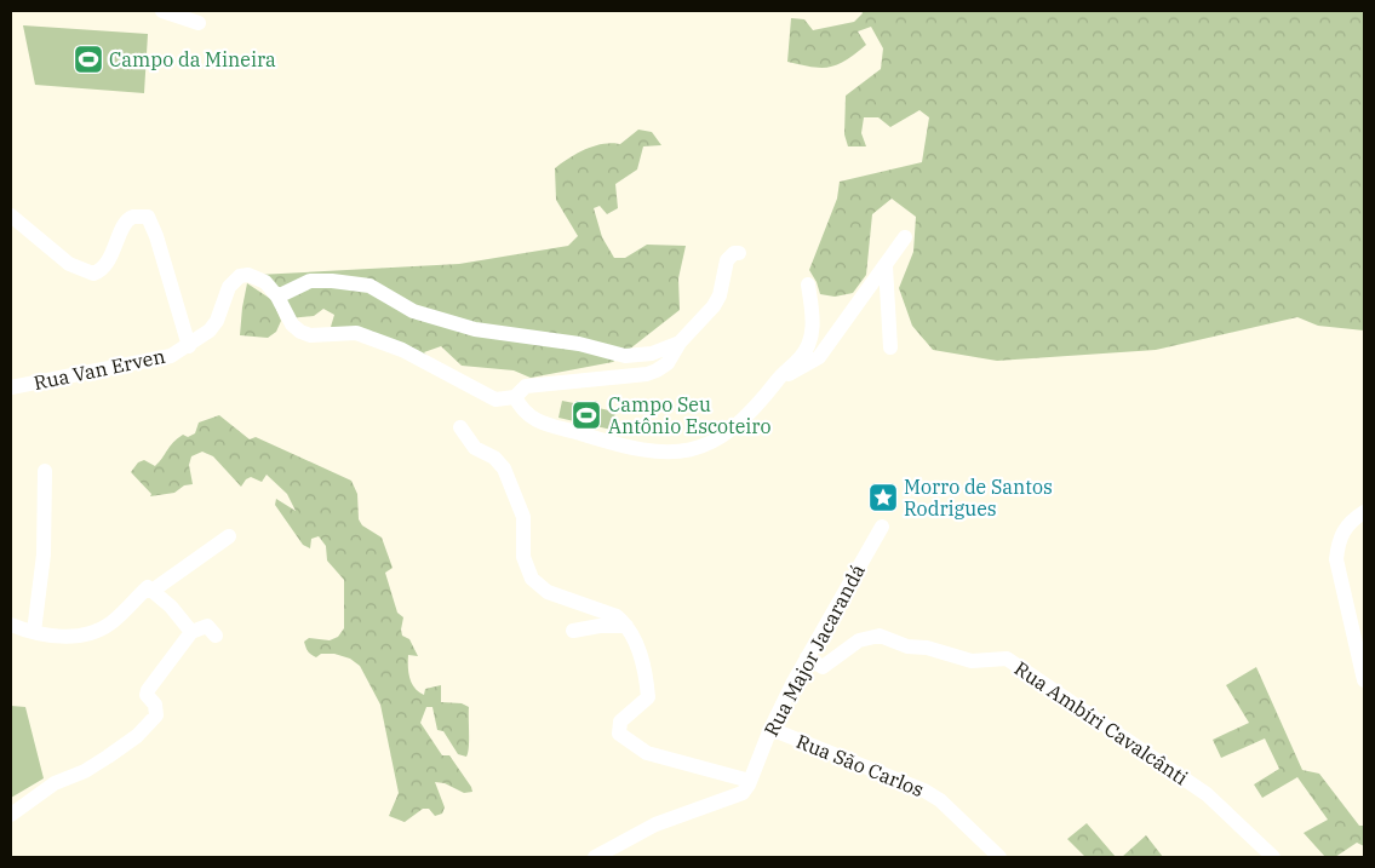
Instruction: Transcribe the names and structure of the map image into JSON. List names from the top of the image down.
{
  "streets": {
    "street": [
      "Rua Van Erven",
      "Rua Major Jacarandá",
      "Rua Ambíri Cavalcânti",
      "Rua São Carlos"
    ]
  },
  "crossings": [
    ["Rua Major Jacarandá", "Rua Ambíri Cavalcânti"],
    ["Rua Major Jacarandá", "Rua São Carlos"]
  ],
  "places": {
    "sports": ["Campo da Mineira", "Campo Seu Antônio Escoteiro"],
    "place": ["Morro de Santos Rodrigues"]
  }
}
